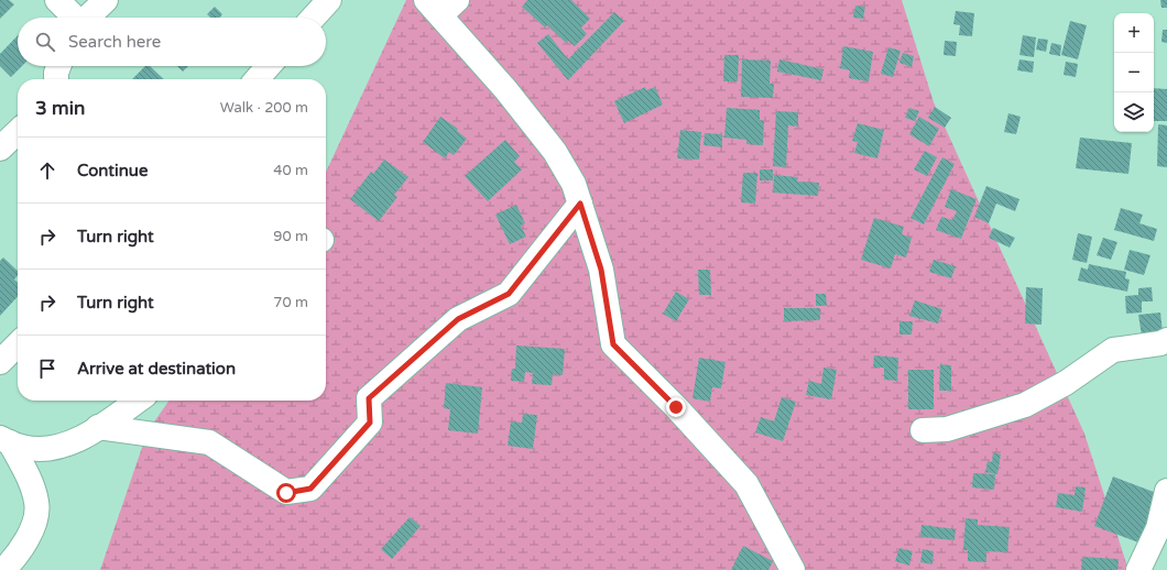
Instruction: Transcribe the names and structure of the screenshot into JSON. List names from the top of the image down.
{
  "page": {
    "map_buttons": ["+", "−"],
    "search": "Search here",
    "heading": ["3 min", "Walk · 200 m"],
    "list": [
      ["Continue", "40 m"],
      ["Turn right", "90 m"],
      ["Turn right", "70 m"],
      "Arrive at destination"
    ]
  }
}
